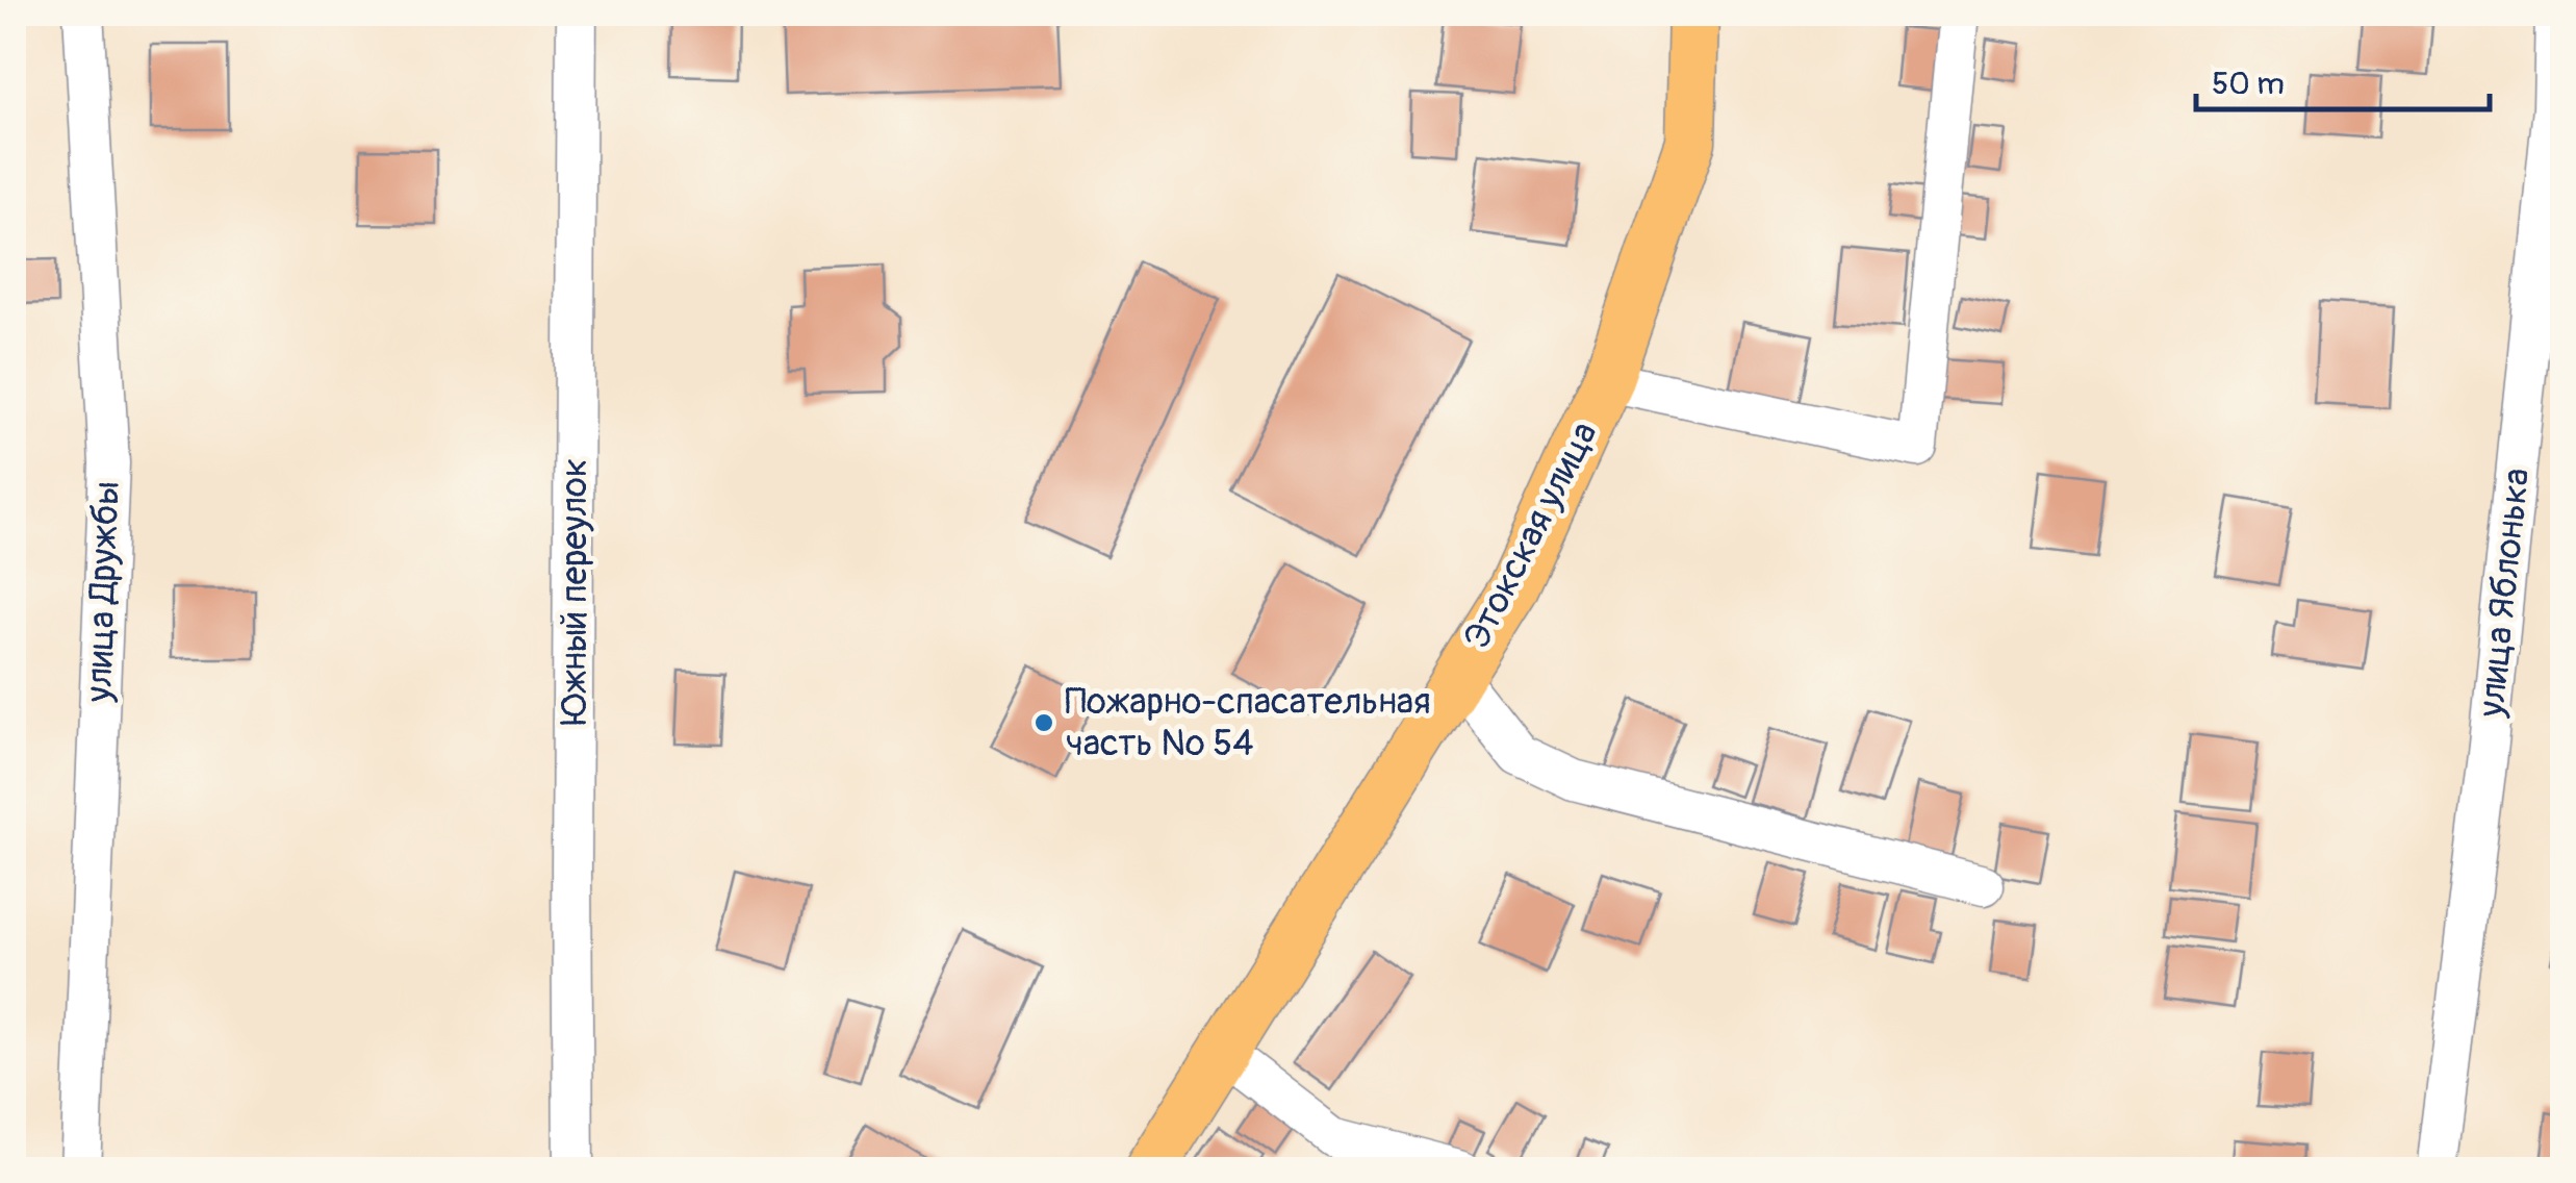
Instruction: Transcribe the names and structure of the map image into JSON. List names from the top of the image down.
{
  "streets": {
    "main road": ["Этокская улица"],
    "street": ["улица Дружбы", "Южный переулок", "улица Яблонька"]
  },
  "places": ["Пожарно-спасательная часть № 54"],
  "scale_bar": "50 m"
}
